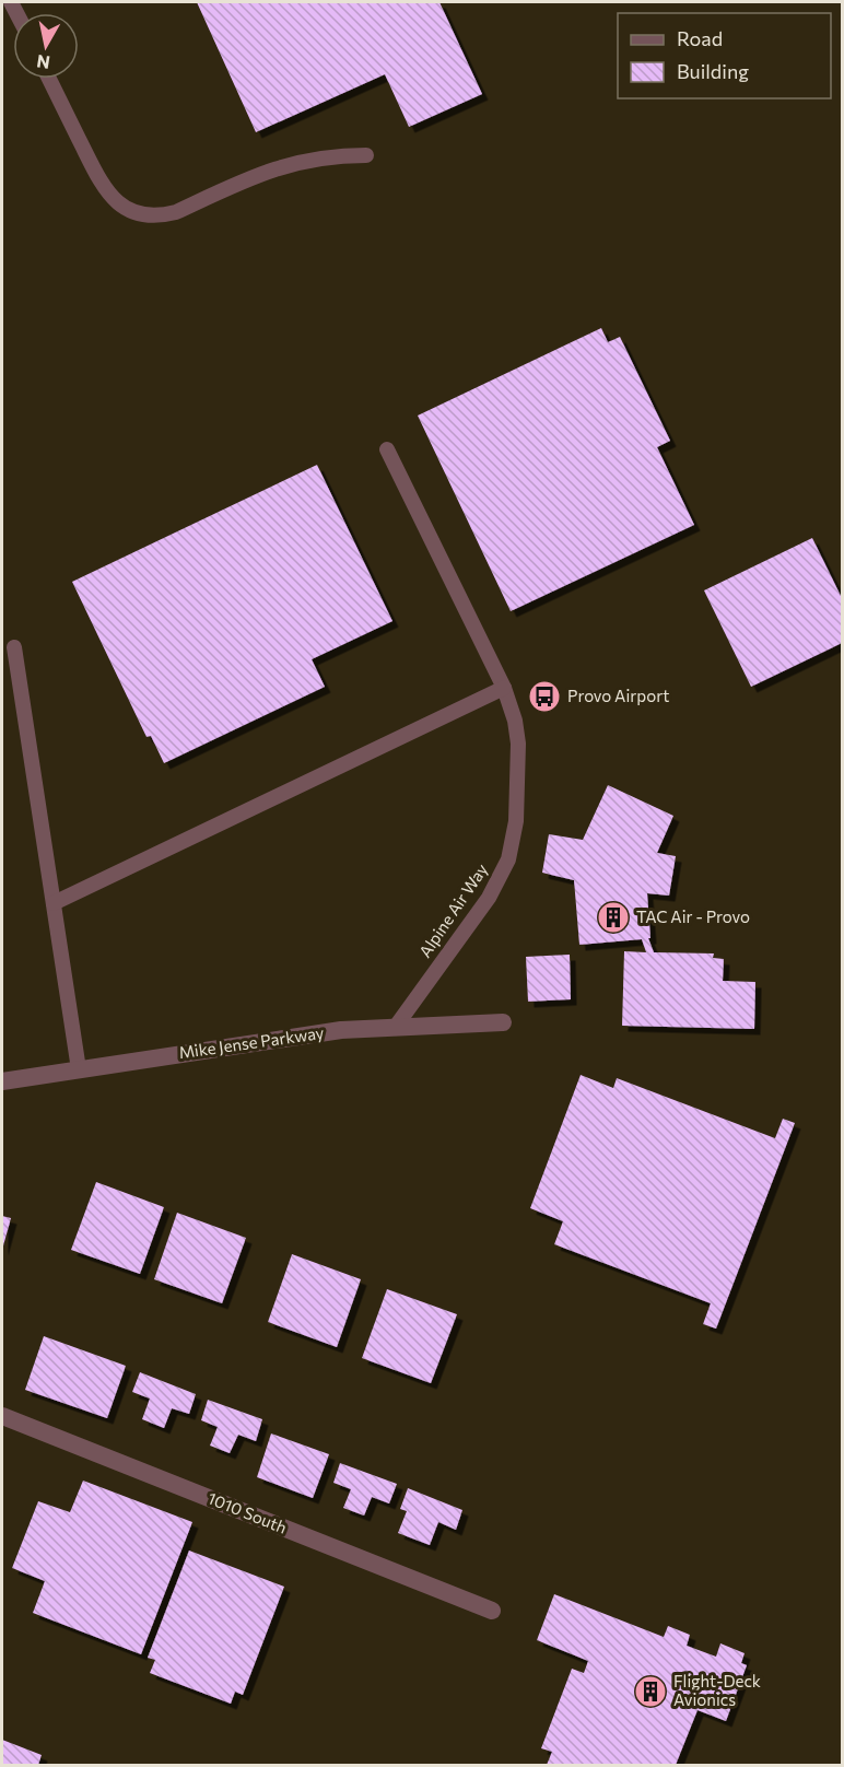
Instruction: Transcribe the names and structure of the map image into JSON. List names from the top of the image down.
{
  "streets": {
    "street": ["Mike Jense Parkway", "1010 South"],
    "lane": ["Alpine Air Way"]
  },
  "crossings": [
    ["Alpine Air Way", "Mike Jense Parkway"]
  ],
  "places": {
    "bus stop": ["Provo Airport"],
    "building": ["TAC Air - Provo", "Flight-Deck Avionics"]
  },
  "legend": ["Road", "Building"],
  "north": "bottom"
}
